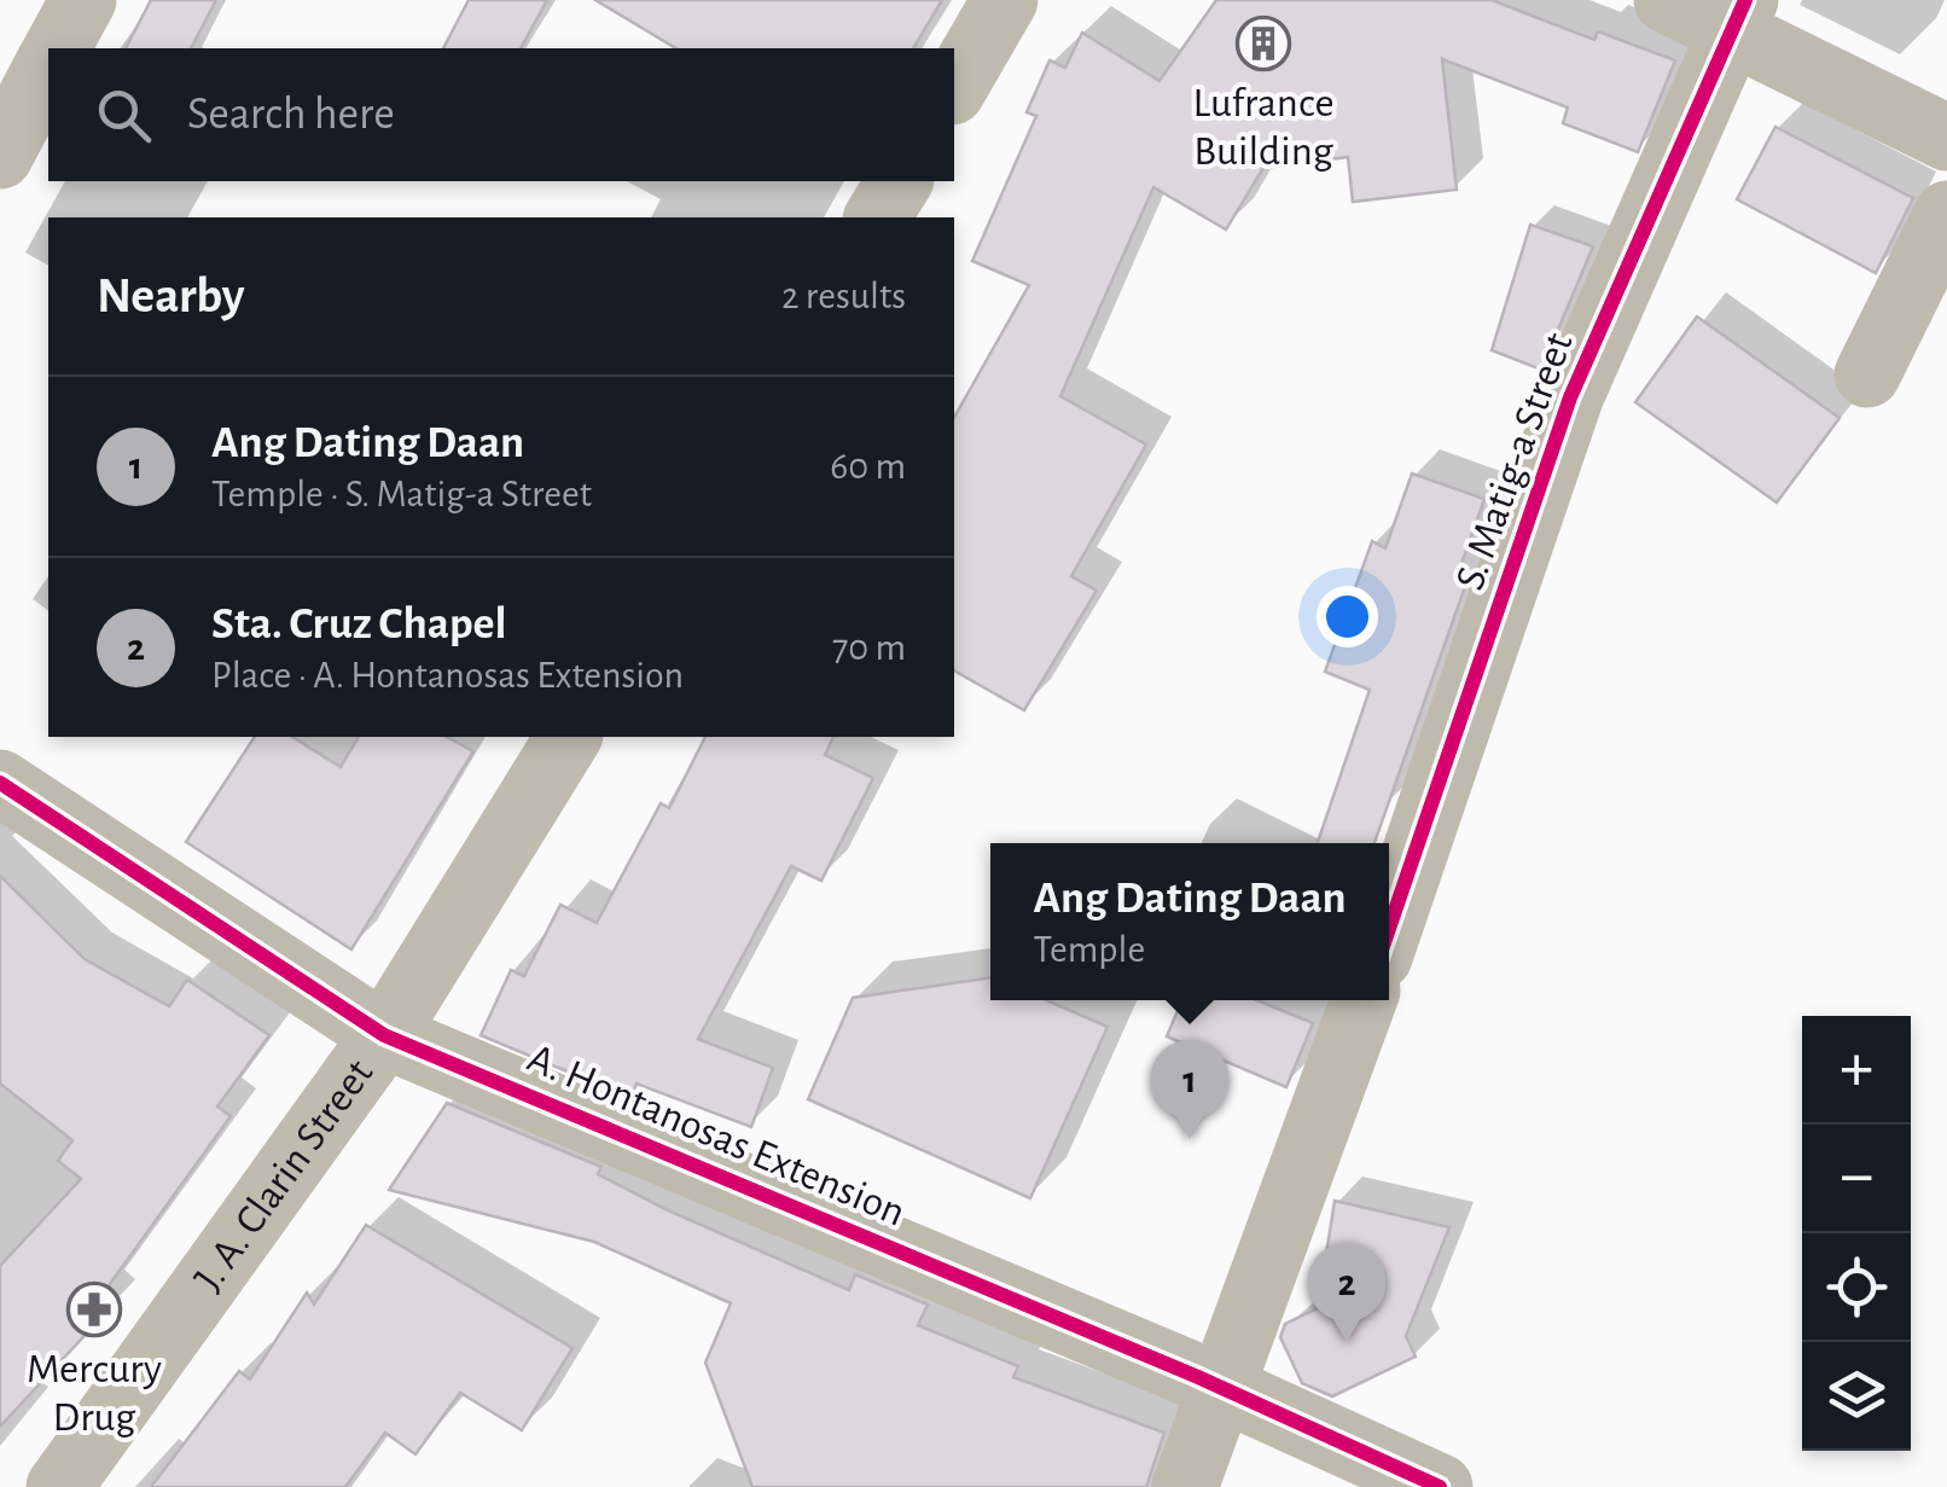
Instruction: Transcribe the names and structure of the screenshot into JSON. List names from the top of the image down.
{
  "streets": {
    "main road": ["J. A. Clarin Street"],
    "street": ["S. Matig-a Street", "A. Hontanosas Extension"]
  },
  "crossings": [
    ["A. Hontanosas Extension", "J. A. Clarin Street"]
  ],
  "places": {
    "building": ["Lufrance Building"],
    "pharmacy": ["Mercury Drug"]
  },
  "page": {
    "search": "Search here",
    "heading": ["Nearby", "2 results"],
    "list": [
      {
        "mark": "1",
        "name": "Ang Dating Daan",
        "note": "Temple · S. Matig-a Street",
        "value": "60 m"
      },
      {
        "mark": "2",
        "name": "Sta. Cruz Chapel",
        "note": "Place · A. Hontanosas Extension",
        "value": "70 m"
      }
    ],
    "popup": ["Ang Dating Daan", "Temple"],
    "map_buttons": ["+", "−"],
    "pins": ["1", "2"]
  }
}
